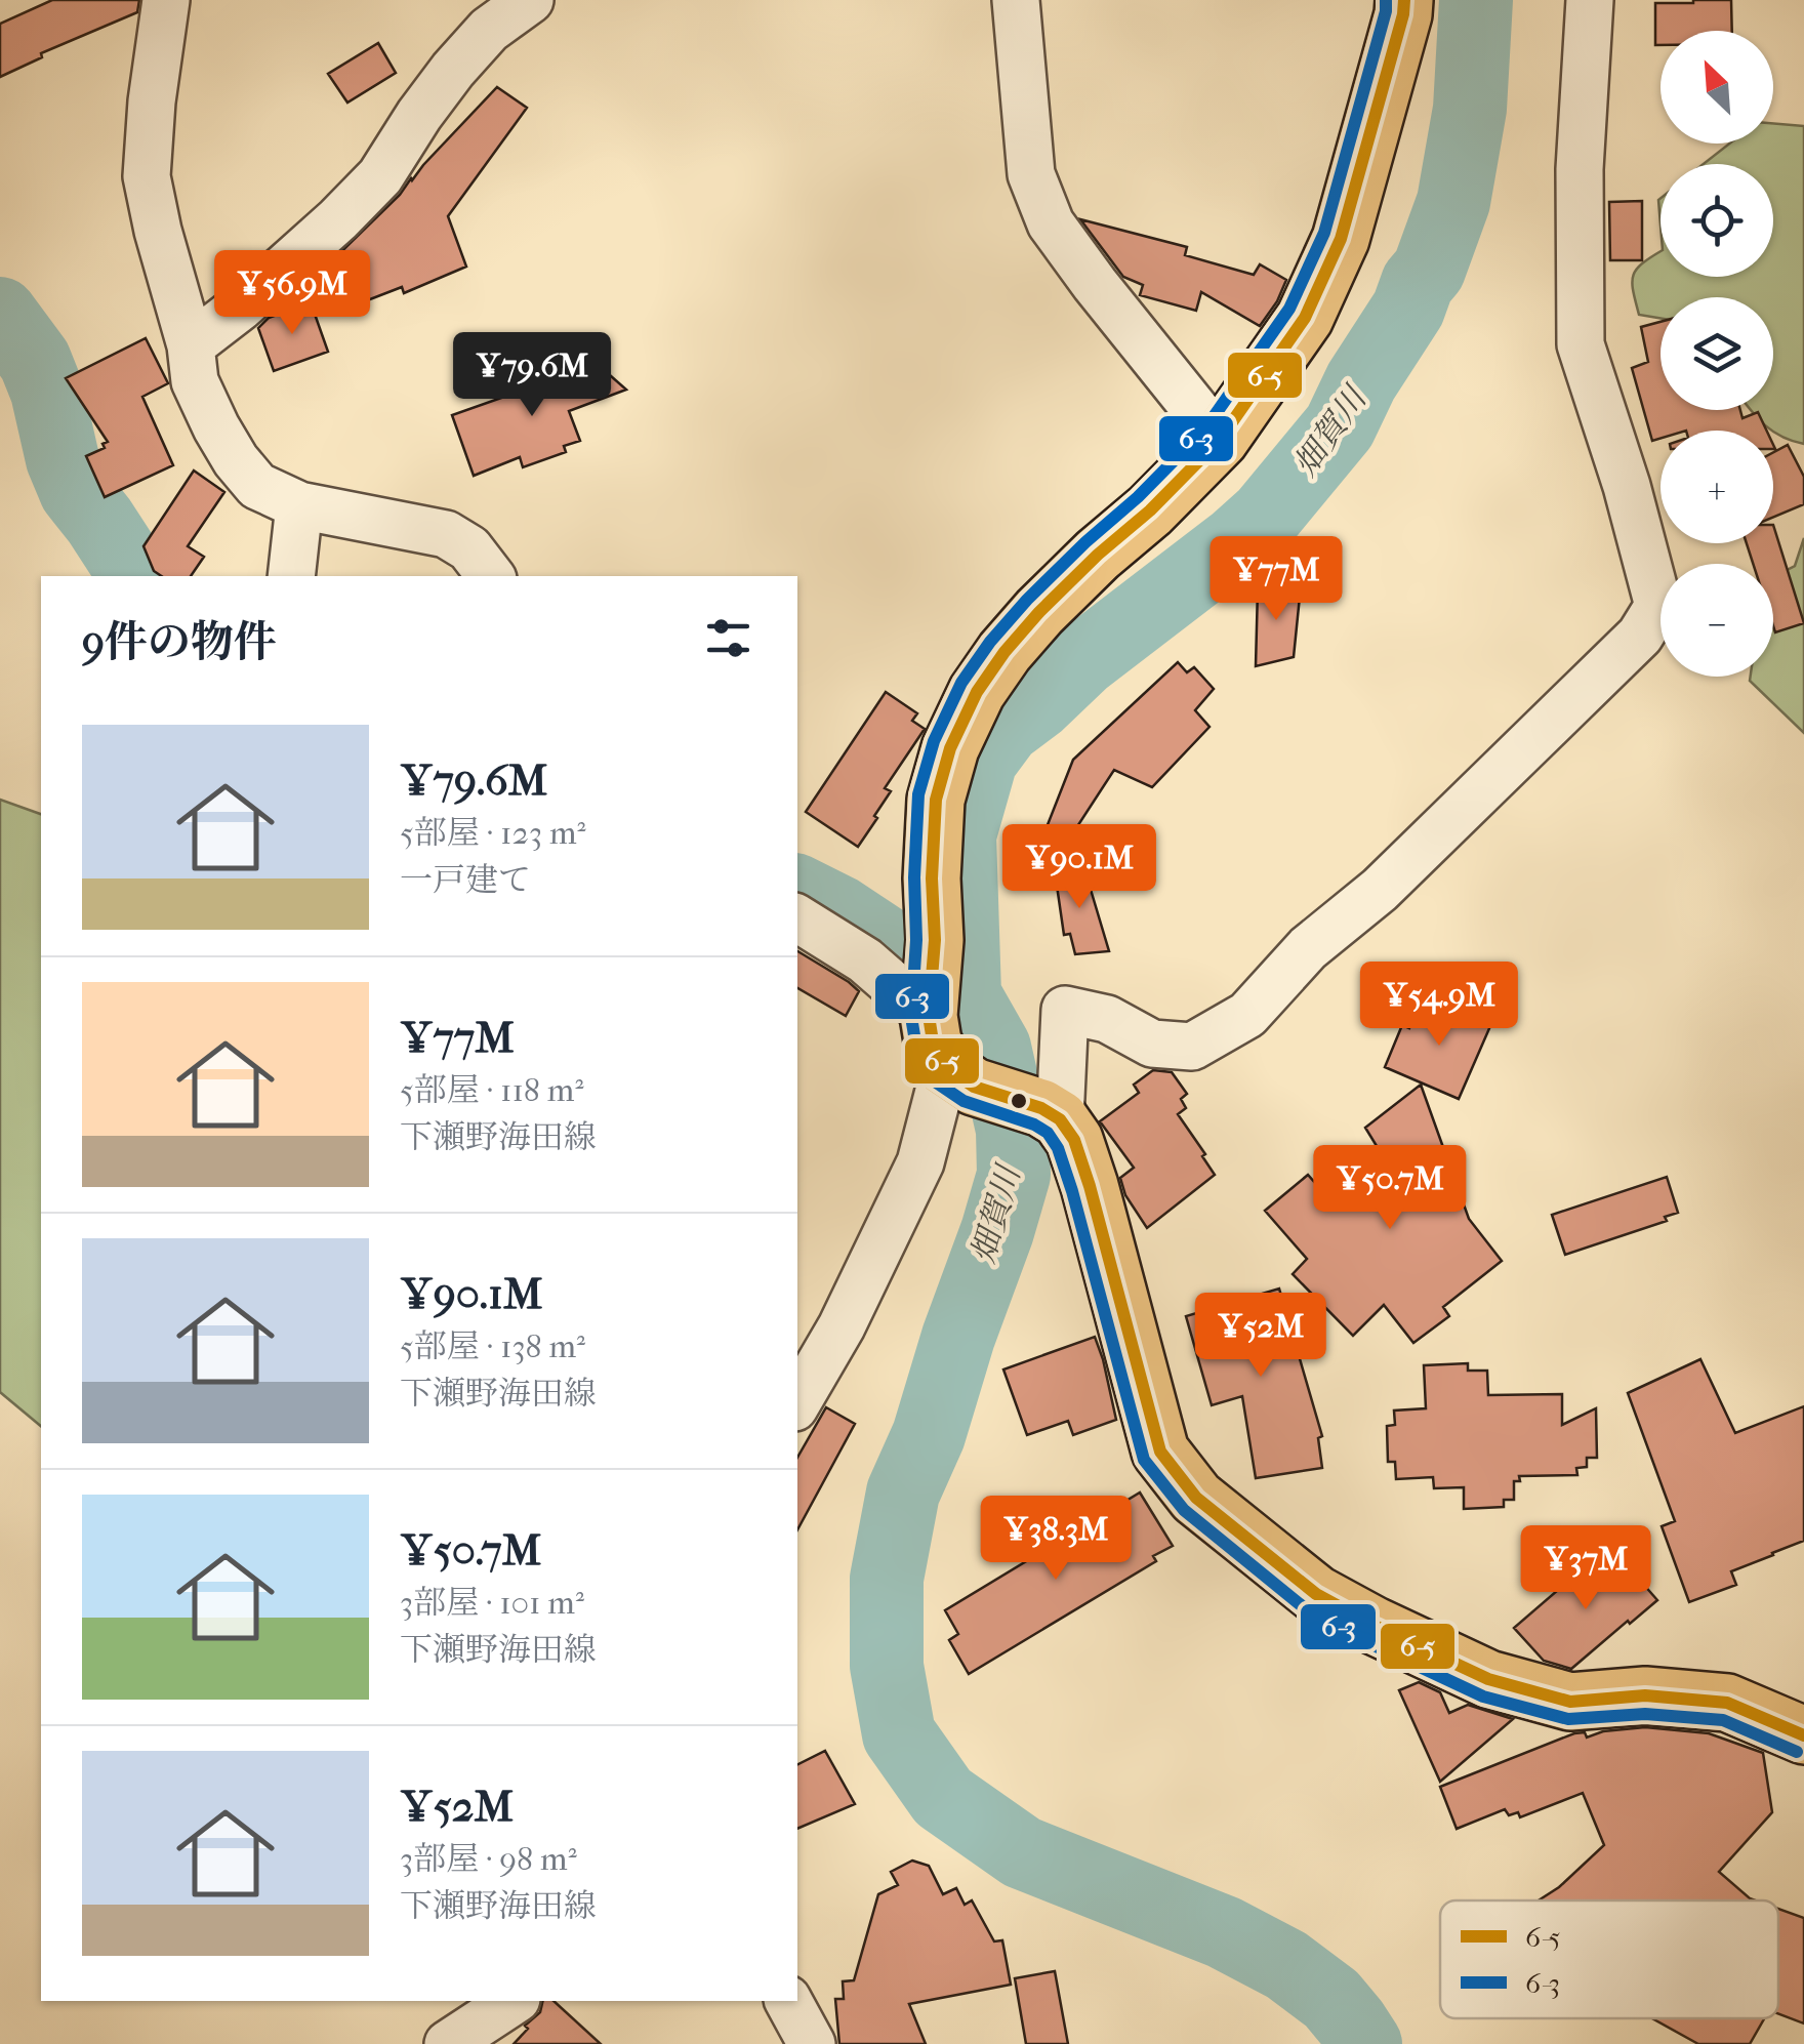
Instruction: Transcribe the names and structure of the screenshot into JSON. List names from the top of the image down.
{
  "water": ["畑賀川"],
  "lines": ["transit line 6-5", "transit line 6-3"],
  "legend": ["6-5", "6-3"],
  "north": "top left",
  "page": {
    "map_buttons": ["+", "−"],
    "price": [
      "¥56.9M",
      "¥79.6M",
      "¥77M",
      "¥90.1M",
      "¥54.9M",
      "¥50.7M",
      "¥52M",
      "¥38.3M",
      "¥37M"
    ],
    "heading": "9件の物件",
    "list": [
      {
        "name": "¥79.6M",
        "note": "5部屋 · 123 m² · 一戸建て"
      },
      {
        "name": "¥77M",
        "note": "5部屋 · 118 m² · 下瀬野海田線"
      },
      {
        "name": "¥90.1M",
        "note": "5部屋 · 138 m² · 下瀬野海田線"
      },
      {
        "name": "¥50.7M",
        "note": "3部屋 · 101 m² · 下瀬野海田線"
      },
      {
        "name": "¥52M",
        "note": "3部屋 · 98 m² · 下瀬野海田線"
      }
    ]
  }
}
